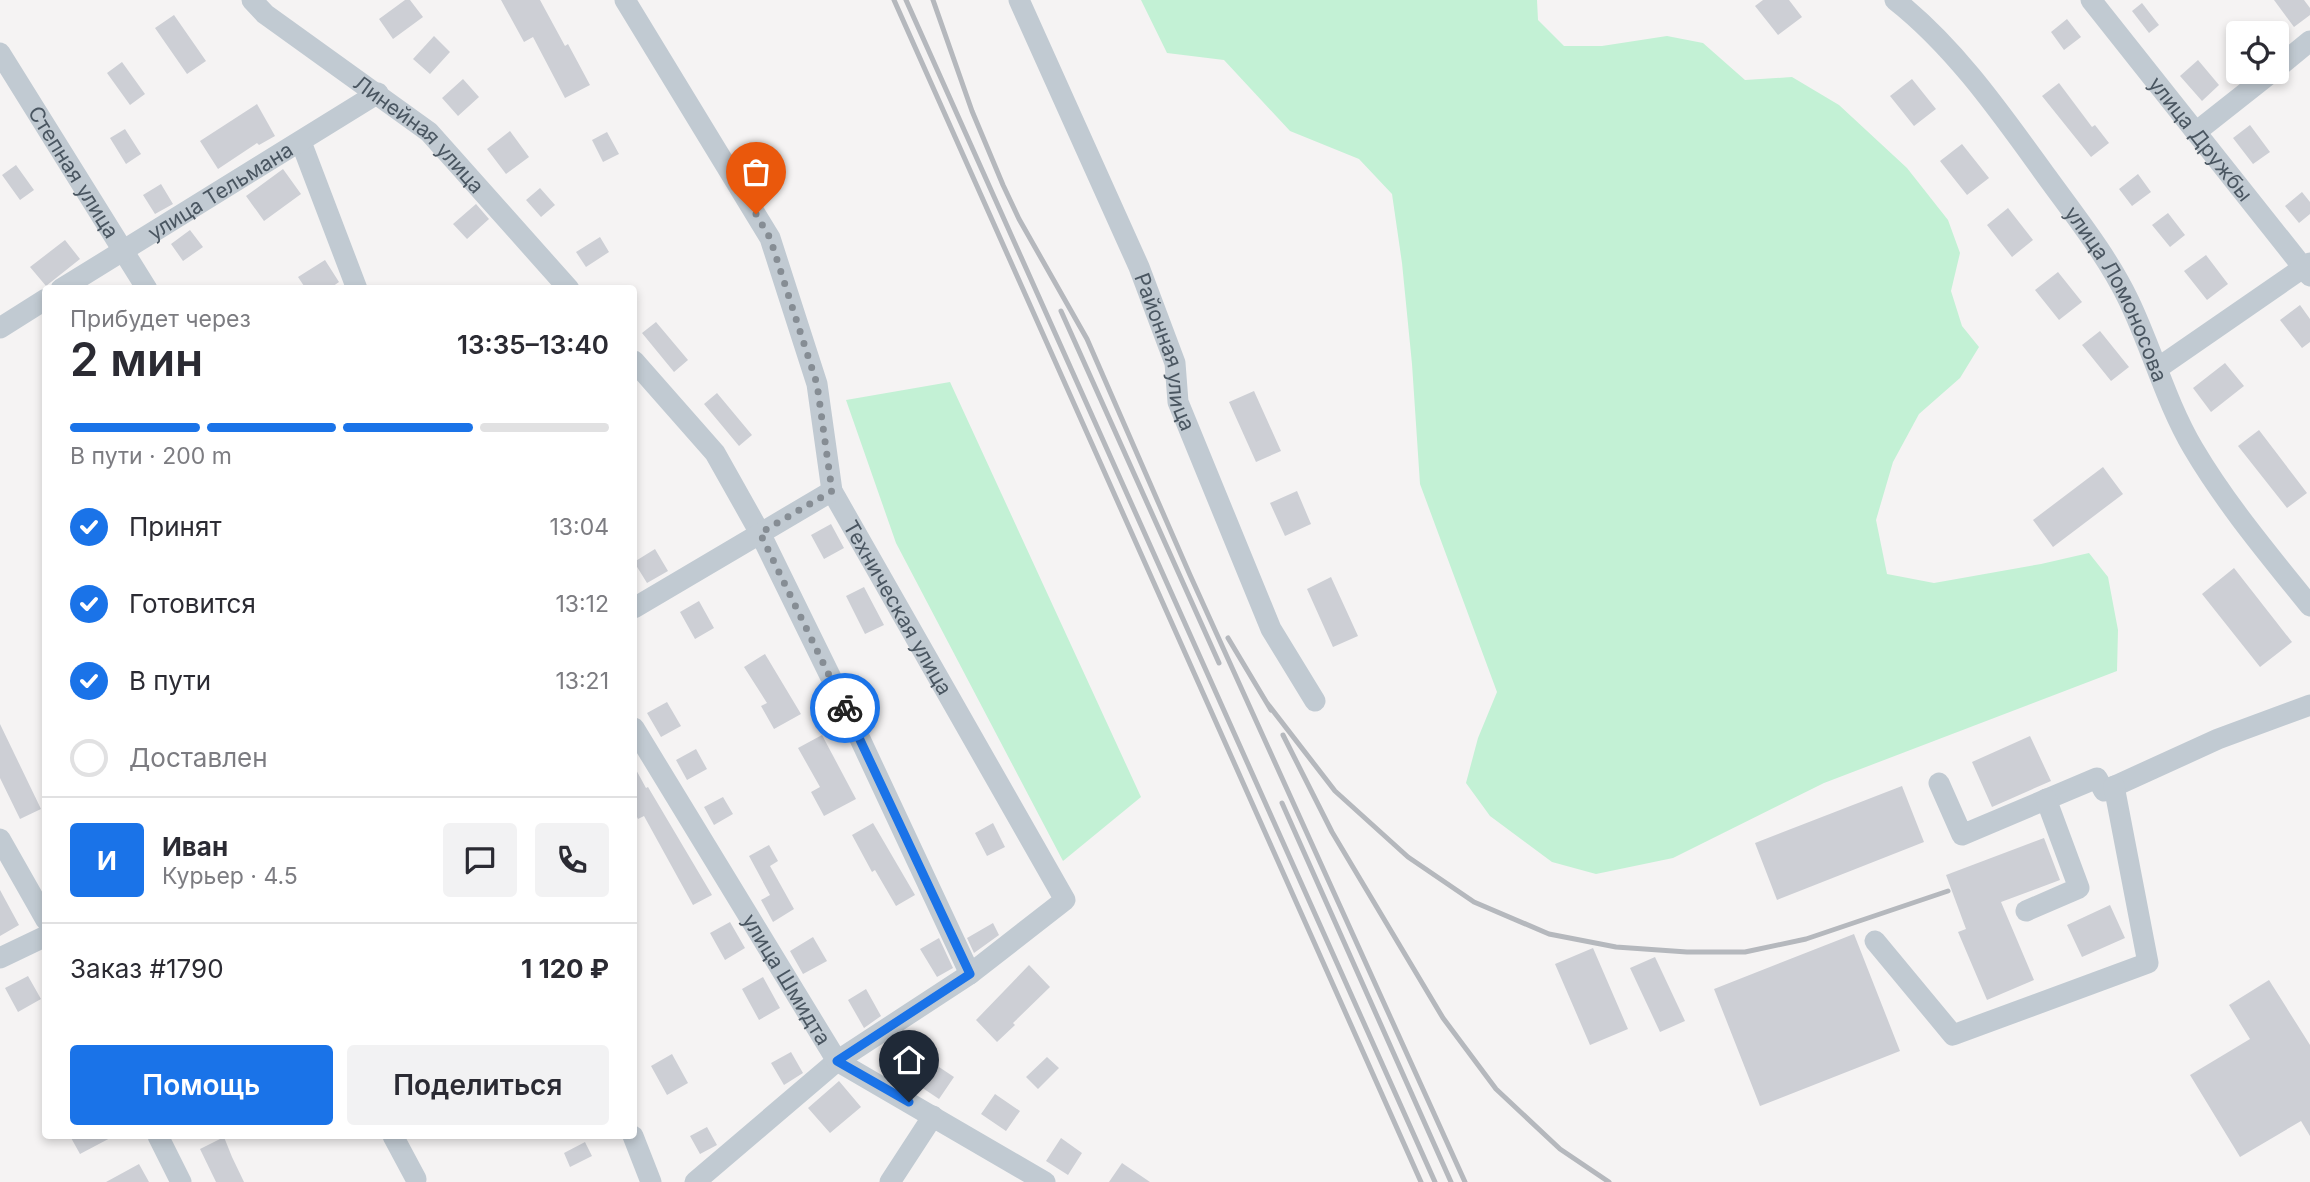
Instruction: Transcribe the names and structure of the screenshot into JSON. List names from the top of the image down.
{
  "streets": {
    "street": [
      "Линейная улица",
      "улица Дружбы",
      "Степная улица",
      "улица Тельмана",
      "улица Ломоносова",
      "Районная улица",
      "Техническая улица",
      "улица Шмидта"
    ]
  },
  "crossings": [
    ["Линейная улица", "улица Тельмана"],
    ["Степная улица", "улица Тельмана"]
  ],
  "page": {
    "heading": ["2 мин", "Прибудет через", "13:35–13:40"],
    "panel": [
      "Иван",
      "Курьер · 4.5",
      "Заказ #1790",
      "1 120 ₽"
    ],
    "bar": "В пути · 200 m",
    "list": [
      ["Принят", "13:04"],
      ["Готовится", "13:12"],
      ["В пути", "13:21"],
      "Доставлен"
    ],
    "round": "И",
    "buttons": ["Помощь", "Поделиться"]
  }
}
